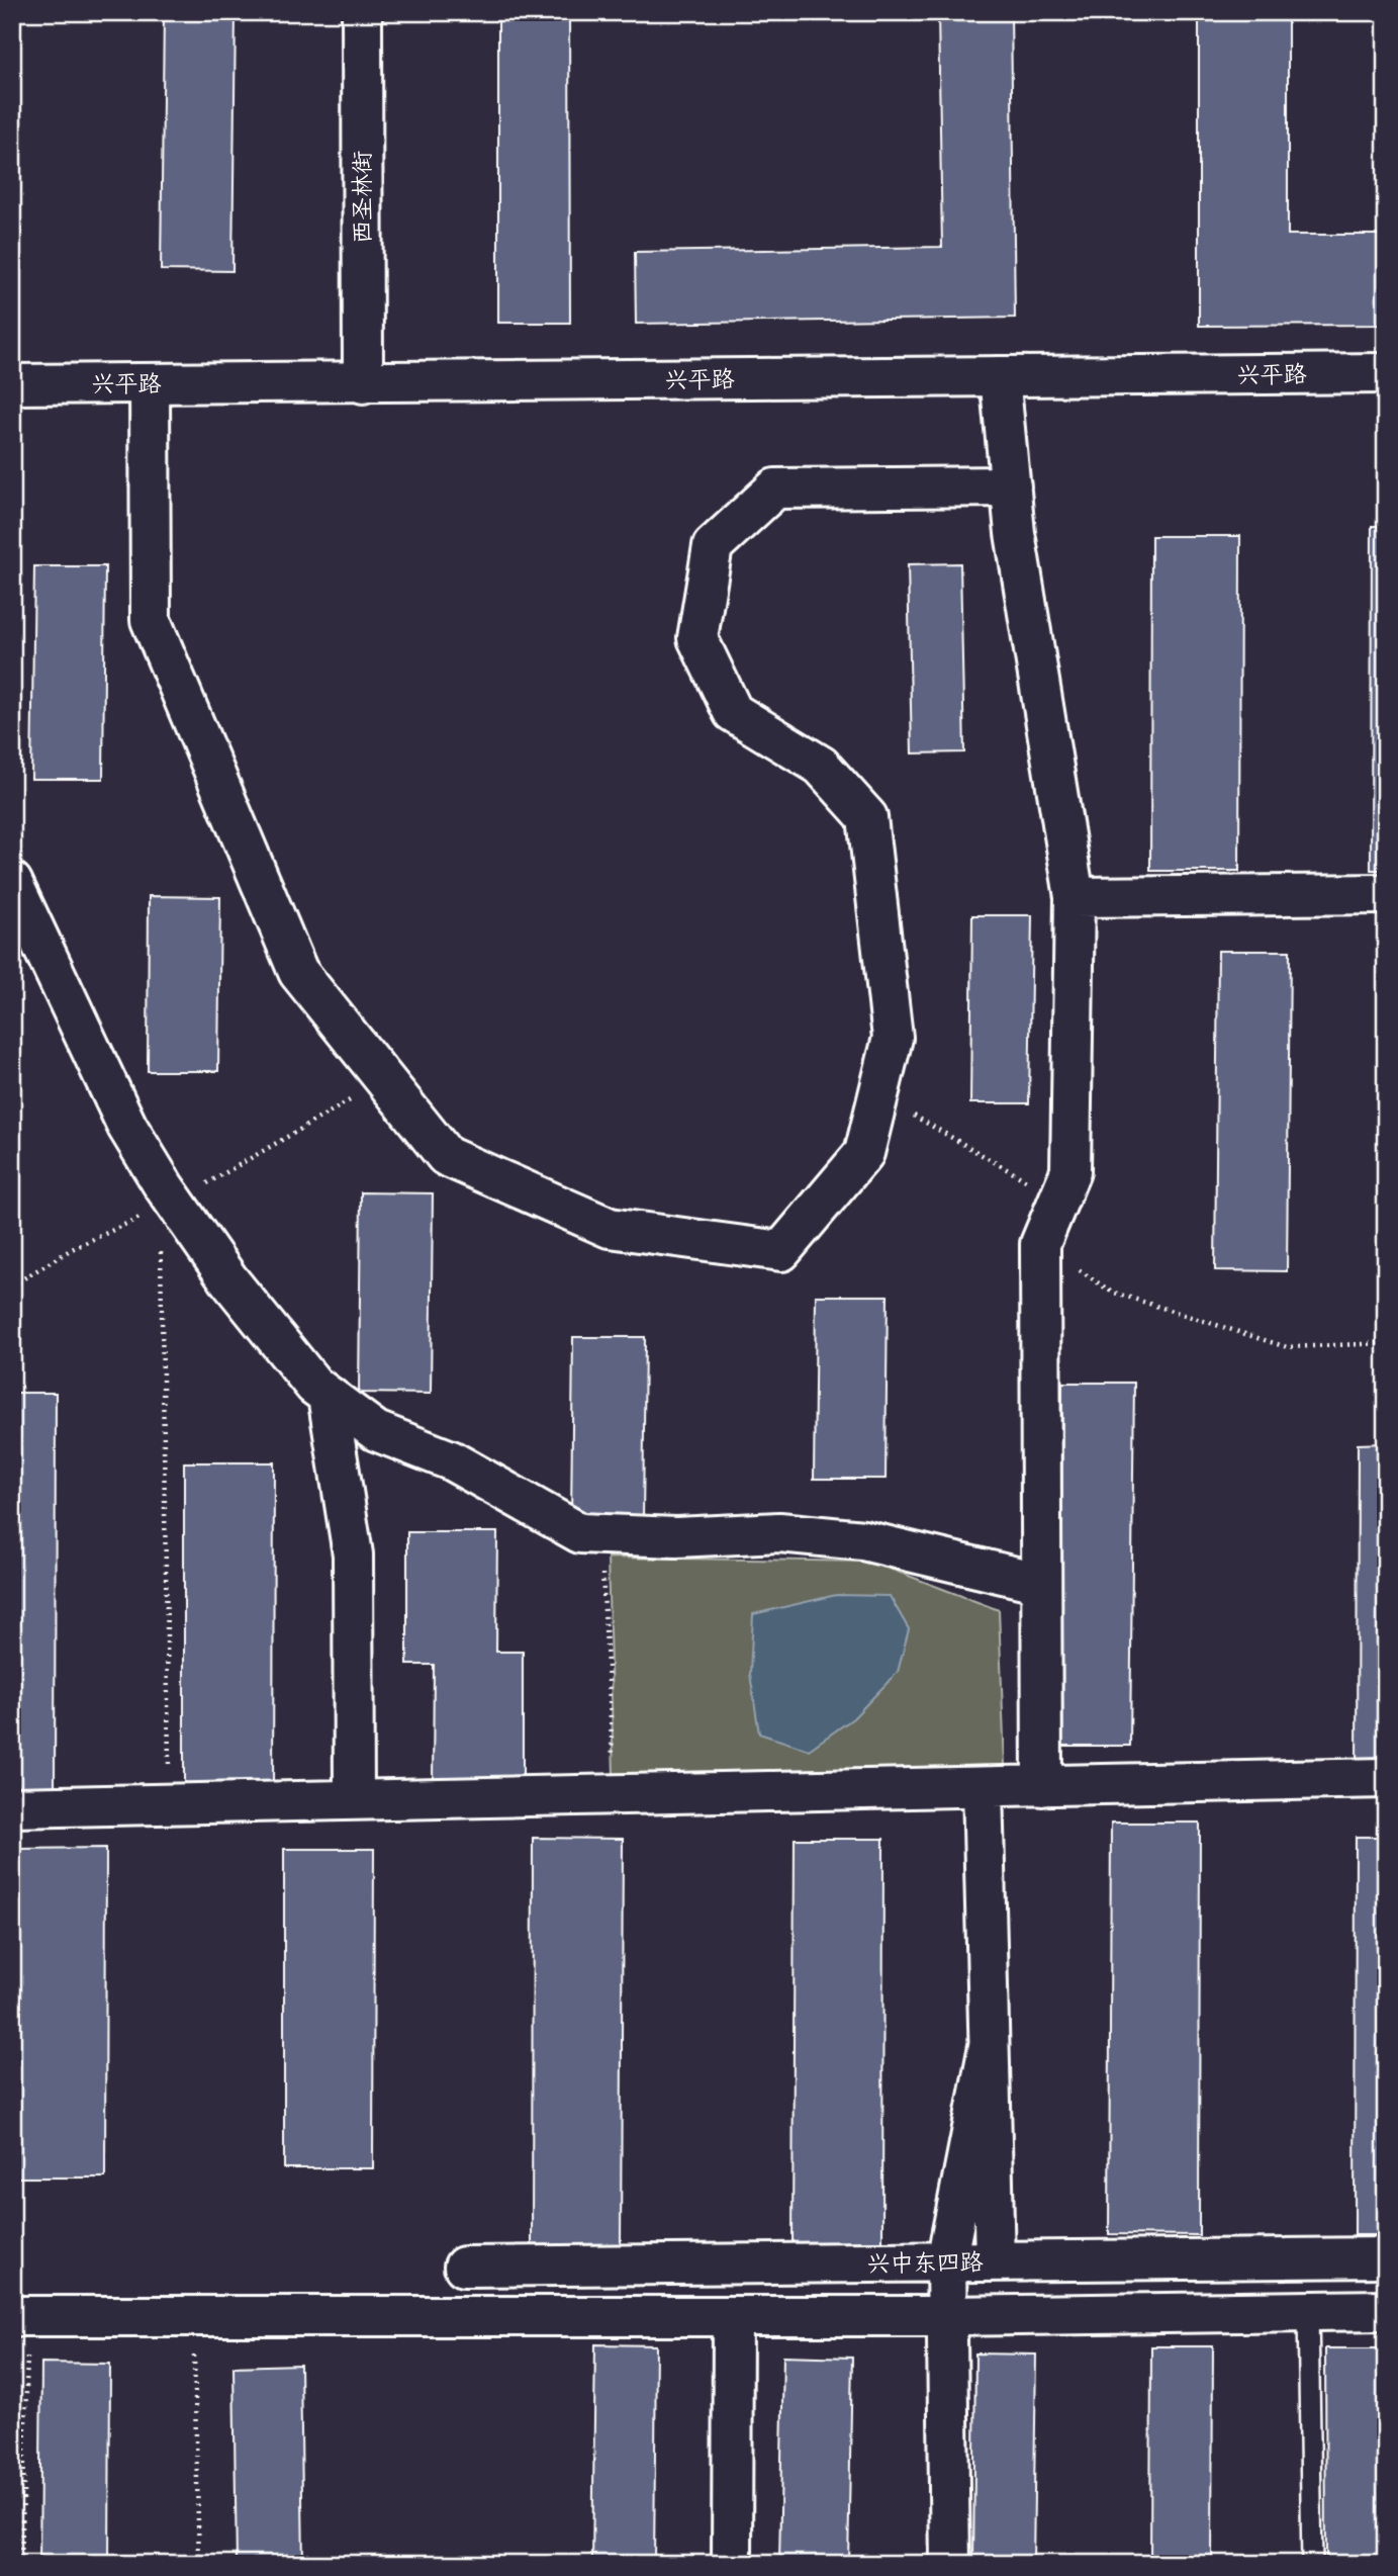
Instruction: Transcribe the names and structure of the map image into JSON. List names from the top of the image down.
{
  "streets": {
    "street": ["西圣林街", "兴平路", "兴中东四路"]
  },
  "crossings": [
    ["西圣林街", "兴平路"]
  ]
}
